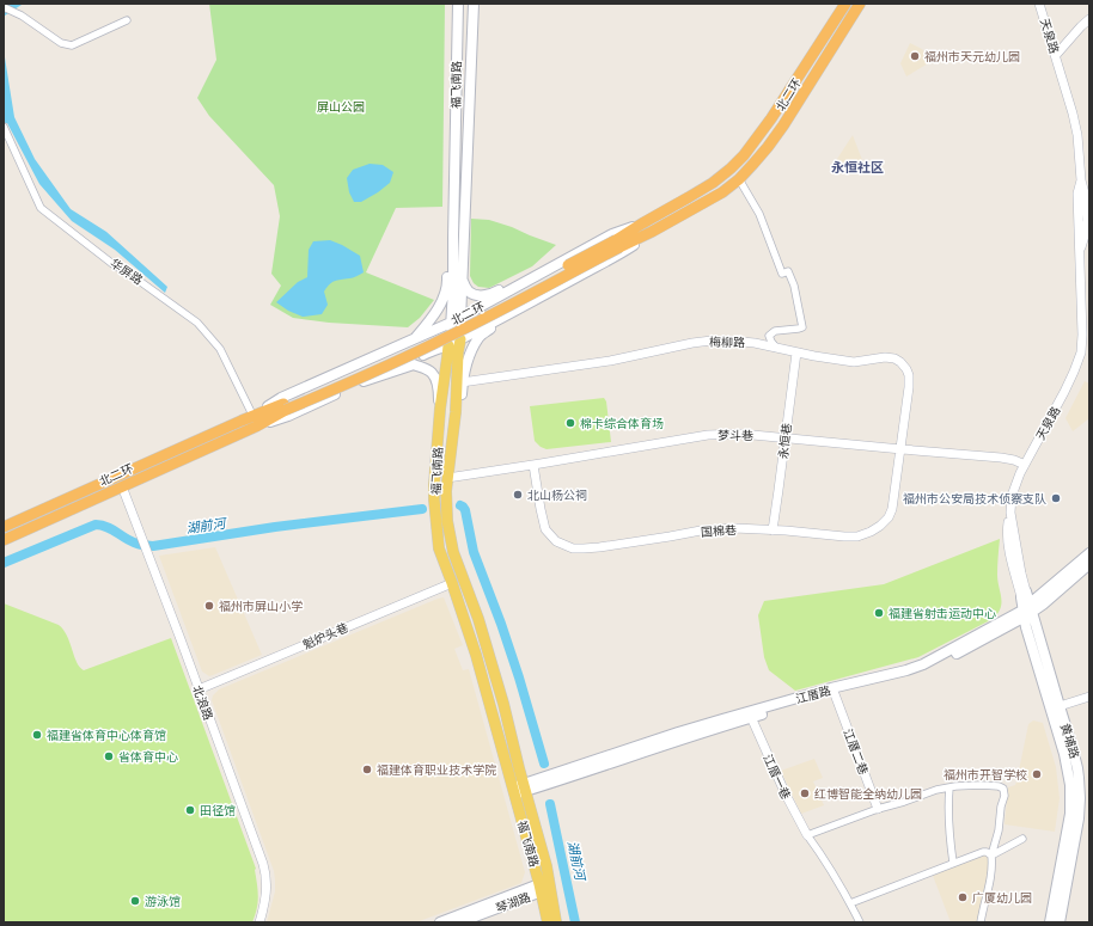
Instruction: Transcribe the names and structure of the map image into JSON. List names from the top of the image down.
{
  "streets": {
    "highway": ["北二环"],
    "main road": [
      "福飞南路",
      "江厝路",
      "黄埔路",
      "琴湖路"
    ],
    "street": [
      "天泉路",
      "华屏路",
      "梅柳路",
      "梦斗巷",
      "永恒巷",
      "国棉巷",
      "魁炉头巷",
      "北浪路",
      "江厝二巷",
      "江厝一巷"
    ]
  },
  "crossings": [
    ["天泉路", "梦斗巷"],
    ["天泉路", "黄埔路"],
    ["福飞南路", "梦斗巷"],
    ["福飞南路", "魁炉头巷"],
    ["福飞南路", "江厝路"],
    ["福飞南路", "琴湖路"],
    ["北二环", "北浪路"],
    ["梅柳路", "梦斗巷"],
    ["梅柳路", "永恒巷"],
    ["梅柳路", "国棉巷"],
    ["梦斗巷", "永恒巷"],
    ["梦斗巷", "国棉巷"],
    ["永恒巷", "国棉巷"],
    ["魁炉头巷", "北浪路"],
    ["江厝路", "黄埔路"],
    ["江厝路", "江厝二巷"],
    ["江厝路", "江厝一巷"]
  ],
  "districts": ["永恒社区"],
  "water": ["湖前河"],
  "parks": ["屏山公园"],
  "places": [
    "福州市天元幼儿园",
    "棉卡综合体育场",
    "北山杨公祠",
    "福州市公安局技术侦察支队",
    "福州市屏山小学",
    "福建省射击运动中心",
    "福建省体育中心体育馆",
    "省体育中心",
    "福建体育职业技术学院",
    "福州市开智学校",
    "红博智能全纳幼儿园",
    "田径馆",
    "广厦幼儿园",
    "游泳馆"
  ]
}
